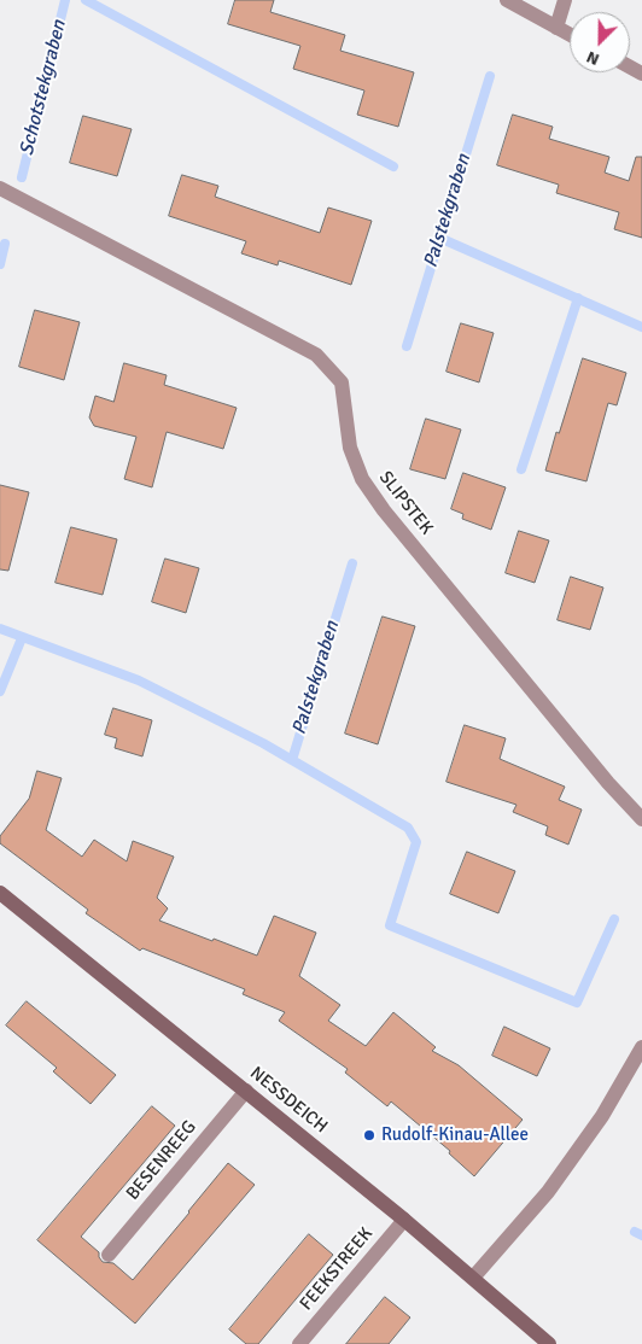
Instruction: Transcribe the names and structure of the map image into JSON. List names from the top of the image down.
{
  "streets": {
    "street": [
      "SLIPSTEK",
      "NESSDEICH",
      "BESENREEG",
      "FEEKSTREEK"
    ]
  },
  "crossings": [
    ["NESSDEICH", "BESENREEG"],
    ["NESSDEICH", "FEEKSTREEK"]
  ],
  "water": ["Schotstekgraben", "Palstekgraben"],
  "places": ["Rudolf-Kinau-Allee"],
  "north": "bottom left"
}
